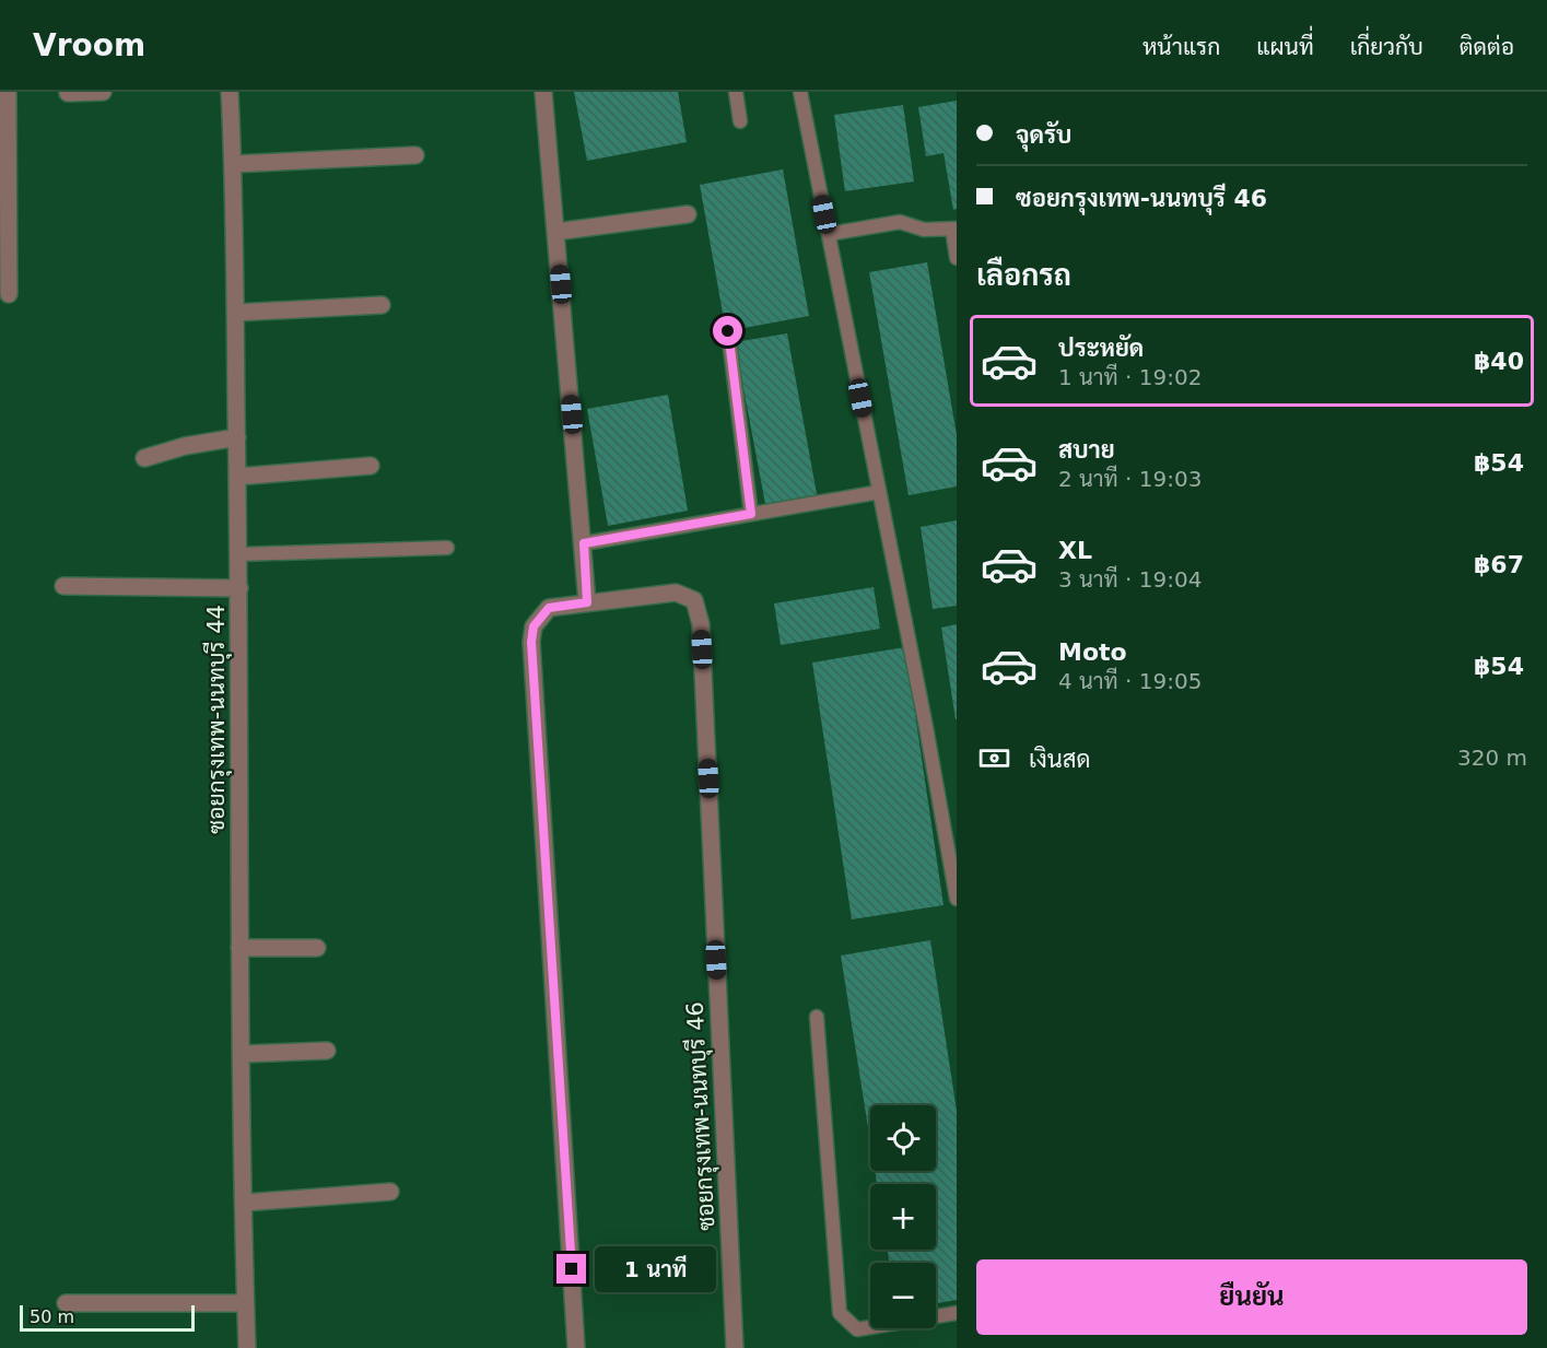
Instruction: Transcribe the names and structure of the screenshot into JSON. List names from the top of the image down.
{
  "streets": {
    "street": ["ซอยกรุงเทพ-นนทบุรี 44", "ซอยกรุงเทพ-นนทบุรี 46"]
  },
  "scale_bar": "50 m",
  "page": {
    "header": "Vroom",
    "nav": [
      "หน้าแรก",
      "แผนที่",
      "เกี่ยวกับ",
      "ติดต่อ"
    ],
    "banner": ["จุดรับ", "ซอยกรุงเทพ-นนทบุรี 46"],
    "heading": "เลือกรถ",
    "list": [
      {
        "name": "ประหยัด",
        "note": "1 นาที · 19:02",
        "value": "฿40"
      },
      {
        "name": "สบาย",
        "note": "2 นาที · 19:03",
        "value": "฿54"
      },
      {
        "name": "XL",
        "note": "3 นาที · 19:04",
        "value": "฿67"
      },
      {
        "name": "Moto",
        "note": "4 นาที · 19:05",
        "value": "฿54"
      }
    ],
    "pay": ["เงินสด", "320 m"],
    "map_buttons": ["+", "−"],
    "bubble": "1 นาที",
    "buttons": "ยืนยัน",
    "scale": "50 m"
  }
}
